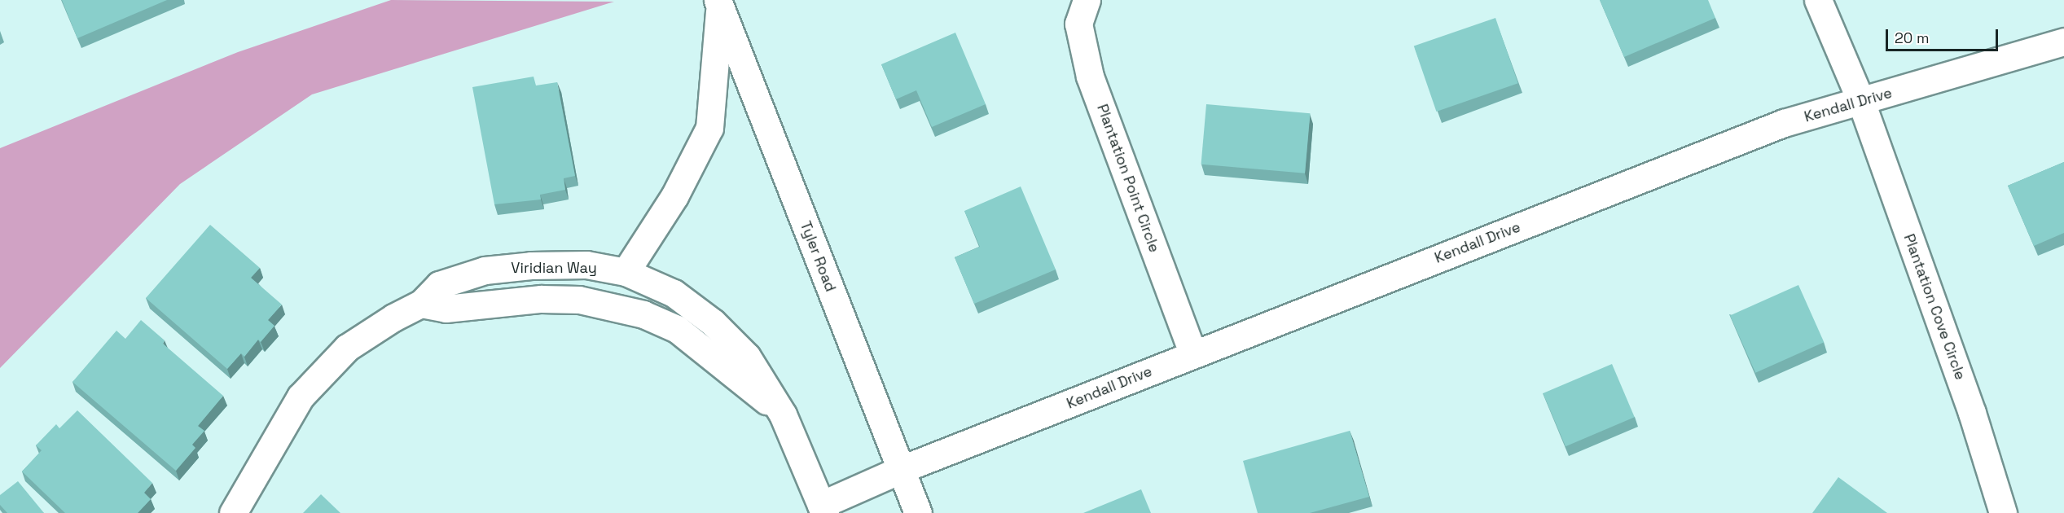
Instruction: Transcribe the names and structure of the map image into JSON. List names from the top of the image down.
{
  "streets": {
    "street": [
      "Kendall Drive",
      "Plantation Point Circle",
      "Tyler Road",
      "Viridian Way",
      "Plantation Cove Circle"
    ]
  },
  "crossings": [
    ["Kendall Drive", "Plantation Point Circle"],
    ["Kendall Drive", "Tyler Road"],
    ["Kendall Drive", "Viridian Way"],
    ["Kendall Drive", "Plantation Cove Circle"]
  ],
  "scale_bar": "20 m"
}
